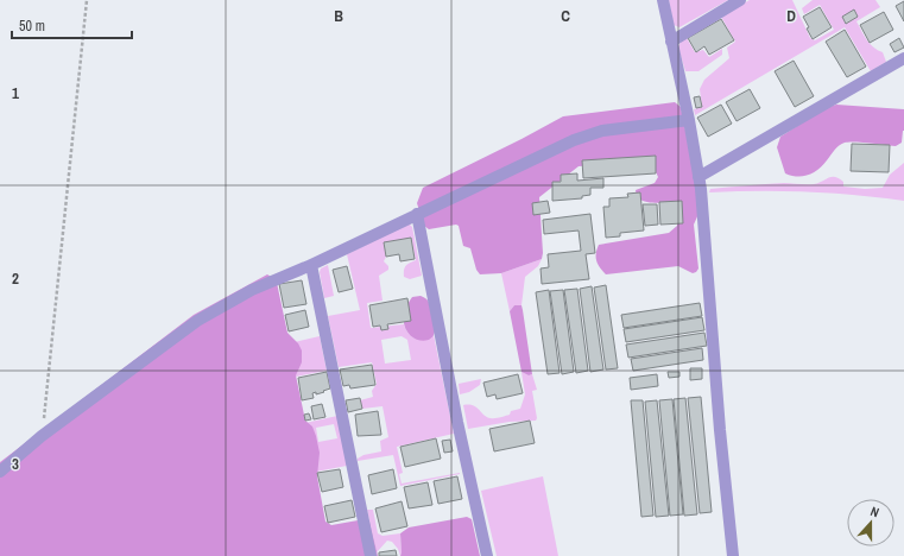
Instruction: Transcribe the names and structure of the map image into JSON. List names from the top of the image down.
{
  "scale_bar": "50 m",
  "north": "top",
  "grid": {
    "columns": ["B", "C", "D"],
    "rows": ["1", "2", "3"]
  }
}
